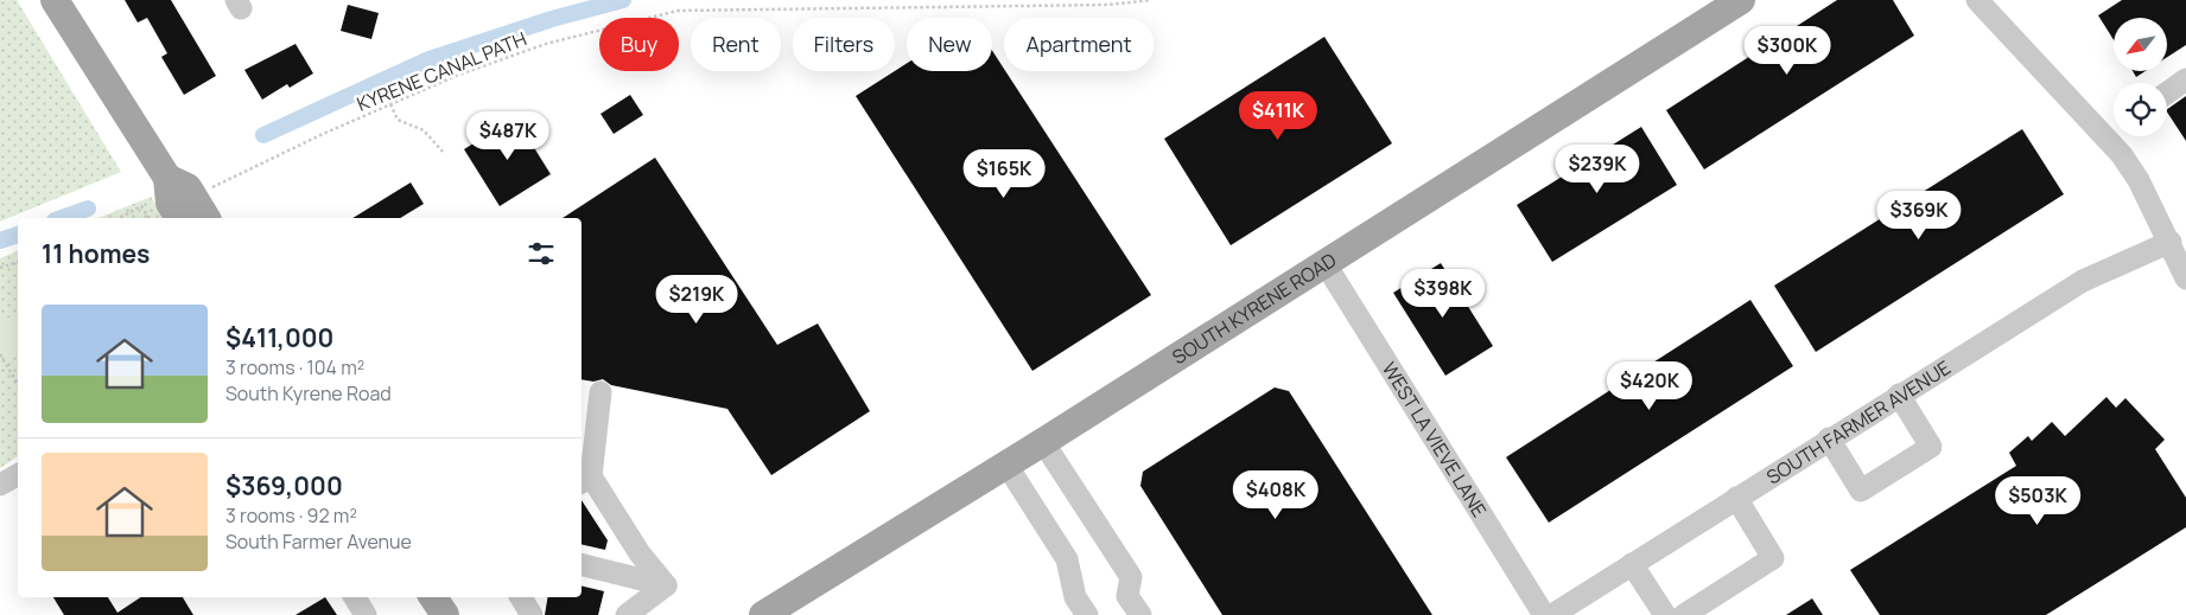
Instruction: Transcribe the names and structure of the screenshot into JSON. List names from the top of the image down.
{
  "streets": {
    "main road": ["SOUTH KYRENE ROAD"],
    "street": ["SOUTH FARMER AVENUE", "WEST LA VIEVE LANE"],
    "path": ["KYRENE CANAL PATH"]
  },
  "crossings": [
    ["SOUTH KYRENE ROAD", "WEST LA VIEVE LANE"]
  ],
  "north": "bottom left",
  "page": {
    "chip": [
      "Buy",
      "Rent",
      "Filters",
      "New",
      "Apartment"
    ],
    "price": [
      "$300K",
      "$411K",
      "$487K",
      "$239K",
      "$165K",
      "$369K",
      "$398K",
      "$219K",
      "$420K",
      "$408K",
      "$503K"
    ],
    "heading": "11 homes",
    "list": [
      {
        "name": "$411,000",
        "note": "3 rooms · 104 m² · South Kyrene Road"
      },
      {
        "name": "$369,000",
        "note": "3 rooms · 92 m² · South Farmer Avenue"
      }
    ]
  }
}
